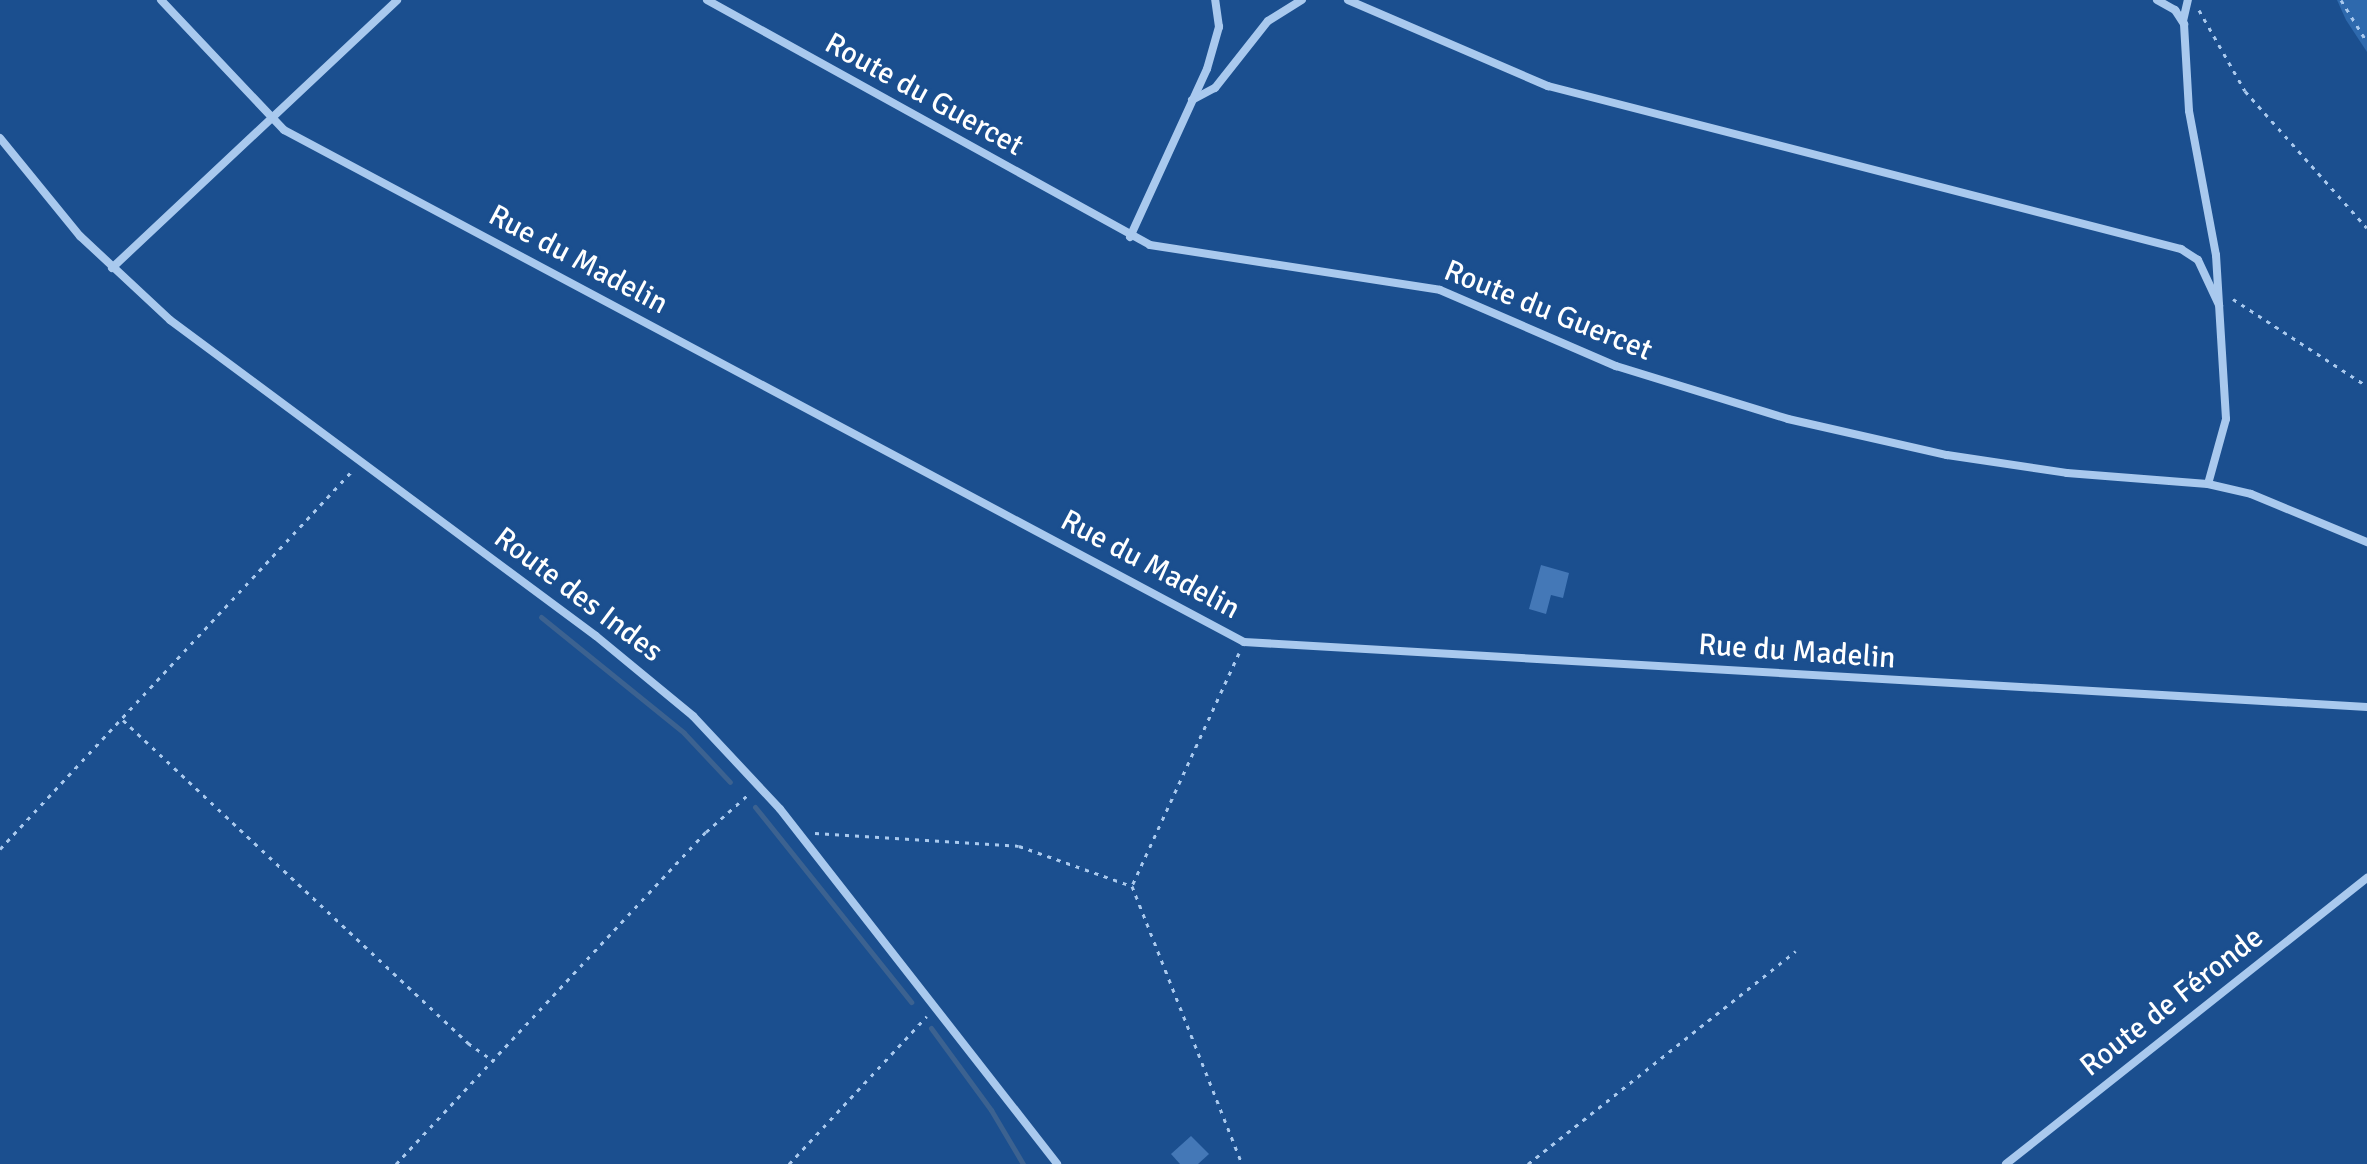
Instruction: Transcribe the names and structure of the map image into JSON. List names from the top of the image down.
{
  "streets": {
    "street": [
      "Route du Guercet",
      "Rue du Madelin",
      "Route des Indes",
      "Route de Féronde"
    ]
  }
}
